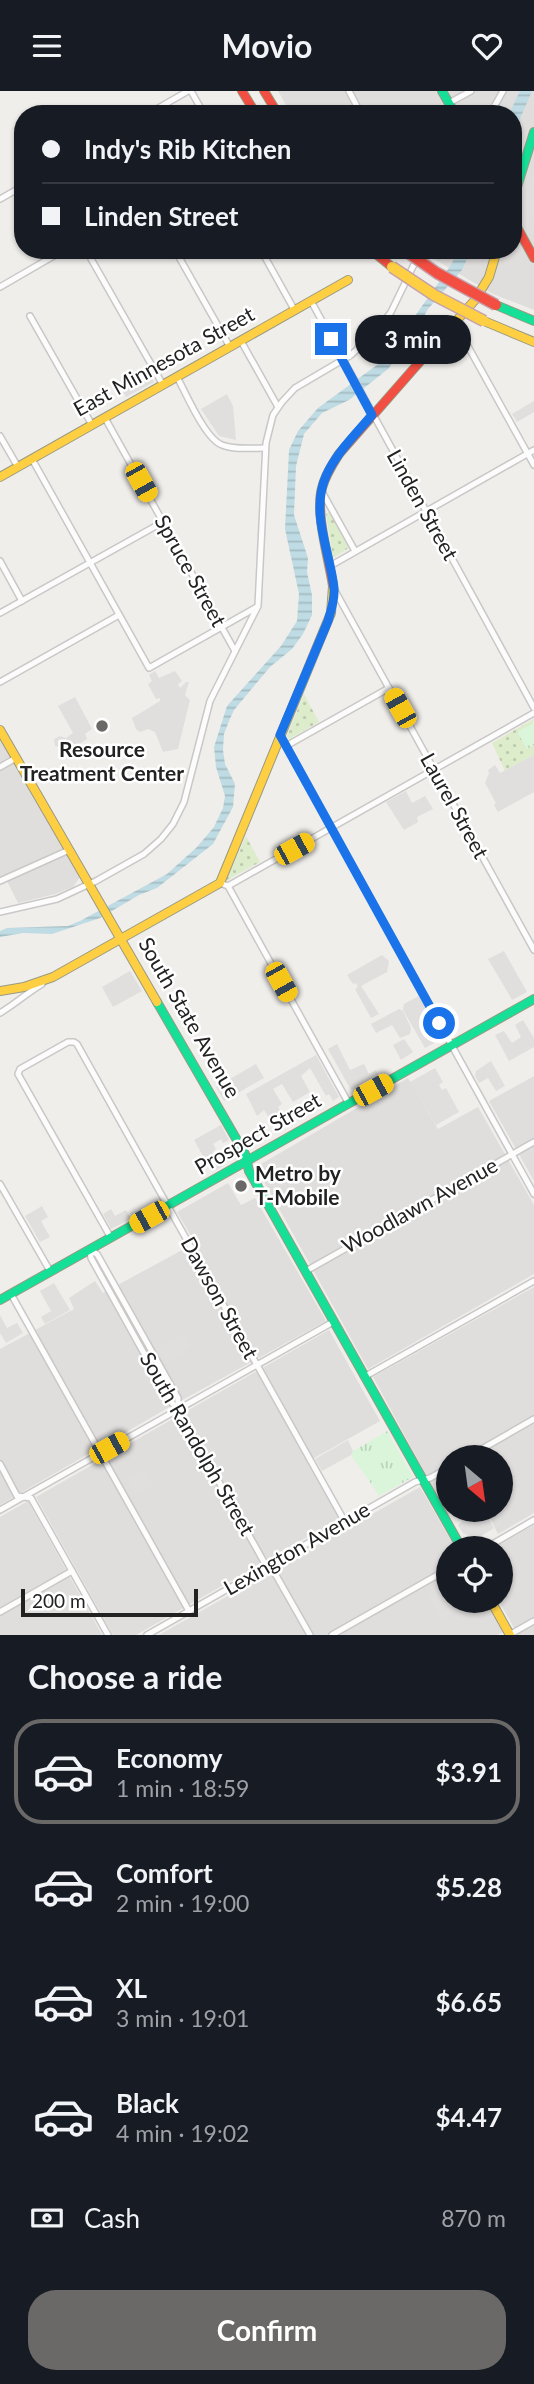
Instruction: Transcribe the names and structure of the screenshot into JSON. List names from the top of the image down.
{
  "streets": {
    "main road": ["East Minnesota Street", "South State Avenue", "Prospect Street"],
    "street": [
      "Linden Street",
      "Spruce Street",
      "Laurel Street",
      "Woodlawn Avenue",
      "Dawson Street",
      "South Randolph Street",
      "Lexington Avenue"
    ]
  },
  "crossings": [
    ["East Minnesota Street", "Linden Street"],
    ["East Minnesota Street", "Spruce Street"],
    ["South State Avenue", "Prospect Street"],
    ["South State Avenue", "Woodlawn Avenue"],
    ["South State Avenue", "Lexington Avenue"],
    ["Prospect Street", "Dawson Street"],
    ["Prospect Street", "South Randolph Street"],
    ["Dawson Street", "Lexington Avenue"],
    ["South Randolph Street", "Lexington Avenue"]
  ],
  "places": ["Resource Treatment Center", "Metro by T-Mobile"],
  "scale_bar": "200 m",
  "north": "bottom right",
  "page": {
    "header": "Movio",
    "banner": ["Indy's Rib Kitchen", "Linden Street"],
    "bubble": "3 min",
    "scale": "200 m",
    "heading": "Choose a ride",
    "list": [
      {
        "name": "Economy",
        "note": "1 min · 18:59",
        "value": "$3.91"
      },
      {
        "name": "Comfort",
        "note": "2 min · 19:00",
        "value": "$5.28"
      },
      {
        "name": "XL",
        "note": "3 min · 19:01",
        "value": "$6.65"
      },
      {
        "name": "Black",
        "note": "4 min · 19:02",
        "value": "$4.47"
      }
    ],
    "pay": ["Cash", "870 m"],
    "buttons": "Confirm"
  }
}
